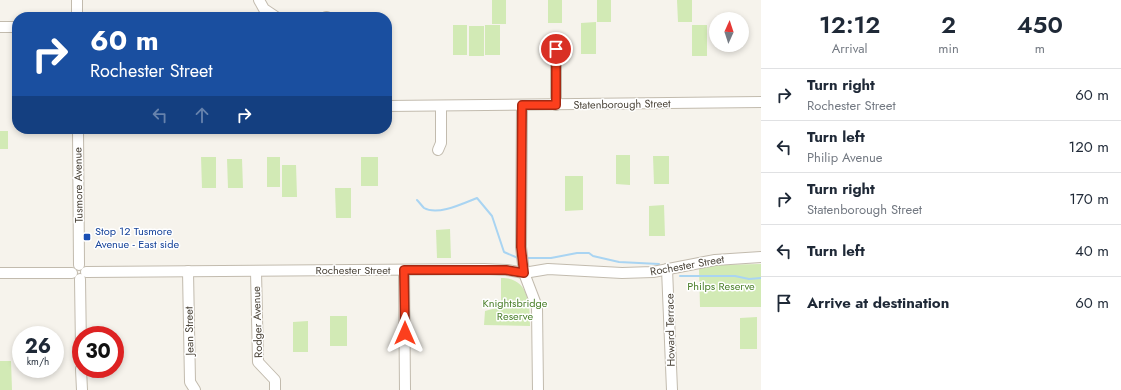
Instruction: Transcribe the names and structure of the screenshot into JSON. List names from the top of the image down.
{
  "streets": {
    "street": [
      "Statenborough Street",
      "Tusmore Avenue",
      "Rochester Street",
      "Rodger Avenue",
      "Howard Terrace",
      "Jean Street"
    ]
  },
  "crossings": [
    ["Tusmore Avenue", "Rochester Street"],
    ["Rochester Street", "Rodger Avenue"],
    ["Rochester Street", "Howard Terrace"],
    ["Rochester Street", "Jean Street"]
  ],
  "parks": ["Philps Reserve", "Knightsbridge Reserve"],
  "places": {
    "transit": ["Stop 12 Tusmore Avenue - East side"]
  },
  "north": "top",
  "page": {
    "eta": [
      "12:12",
      "Arrival",
      "2",
      "min",
      "450",
      "m"
    ],
    "turn": ["60 m", "Rochester Street"],
    "list": [
      {
        "name": "Turn right",
        "note": "Rochester Street",
        "value": "60 m"
      },
      {
        "name": "Turn left",
        "note": "Philip Avenue",
        "value": "120 m"
      },
      {
        "name": "Turn right",
        "note": "Statenborough Street",
        "value": "170 m"
      },
      {
        "name": "Turn left",
        "value": "40 m"
      },
      {
        "name": "Arrive at destination",
        "value": "60 m"
      }
    ],
    "speed": "26 km/h",
    "limit": "30"
  }
}
